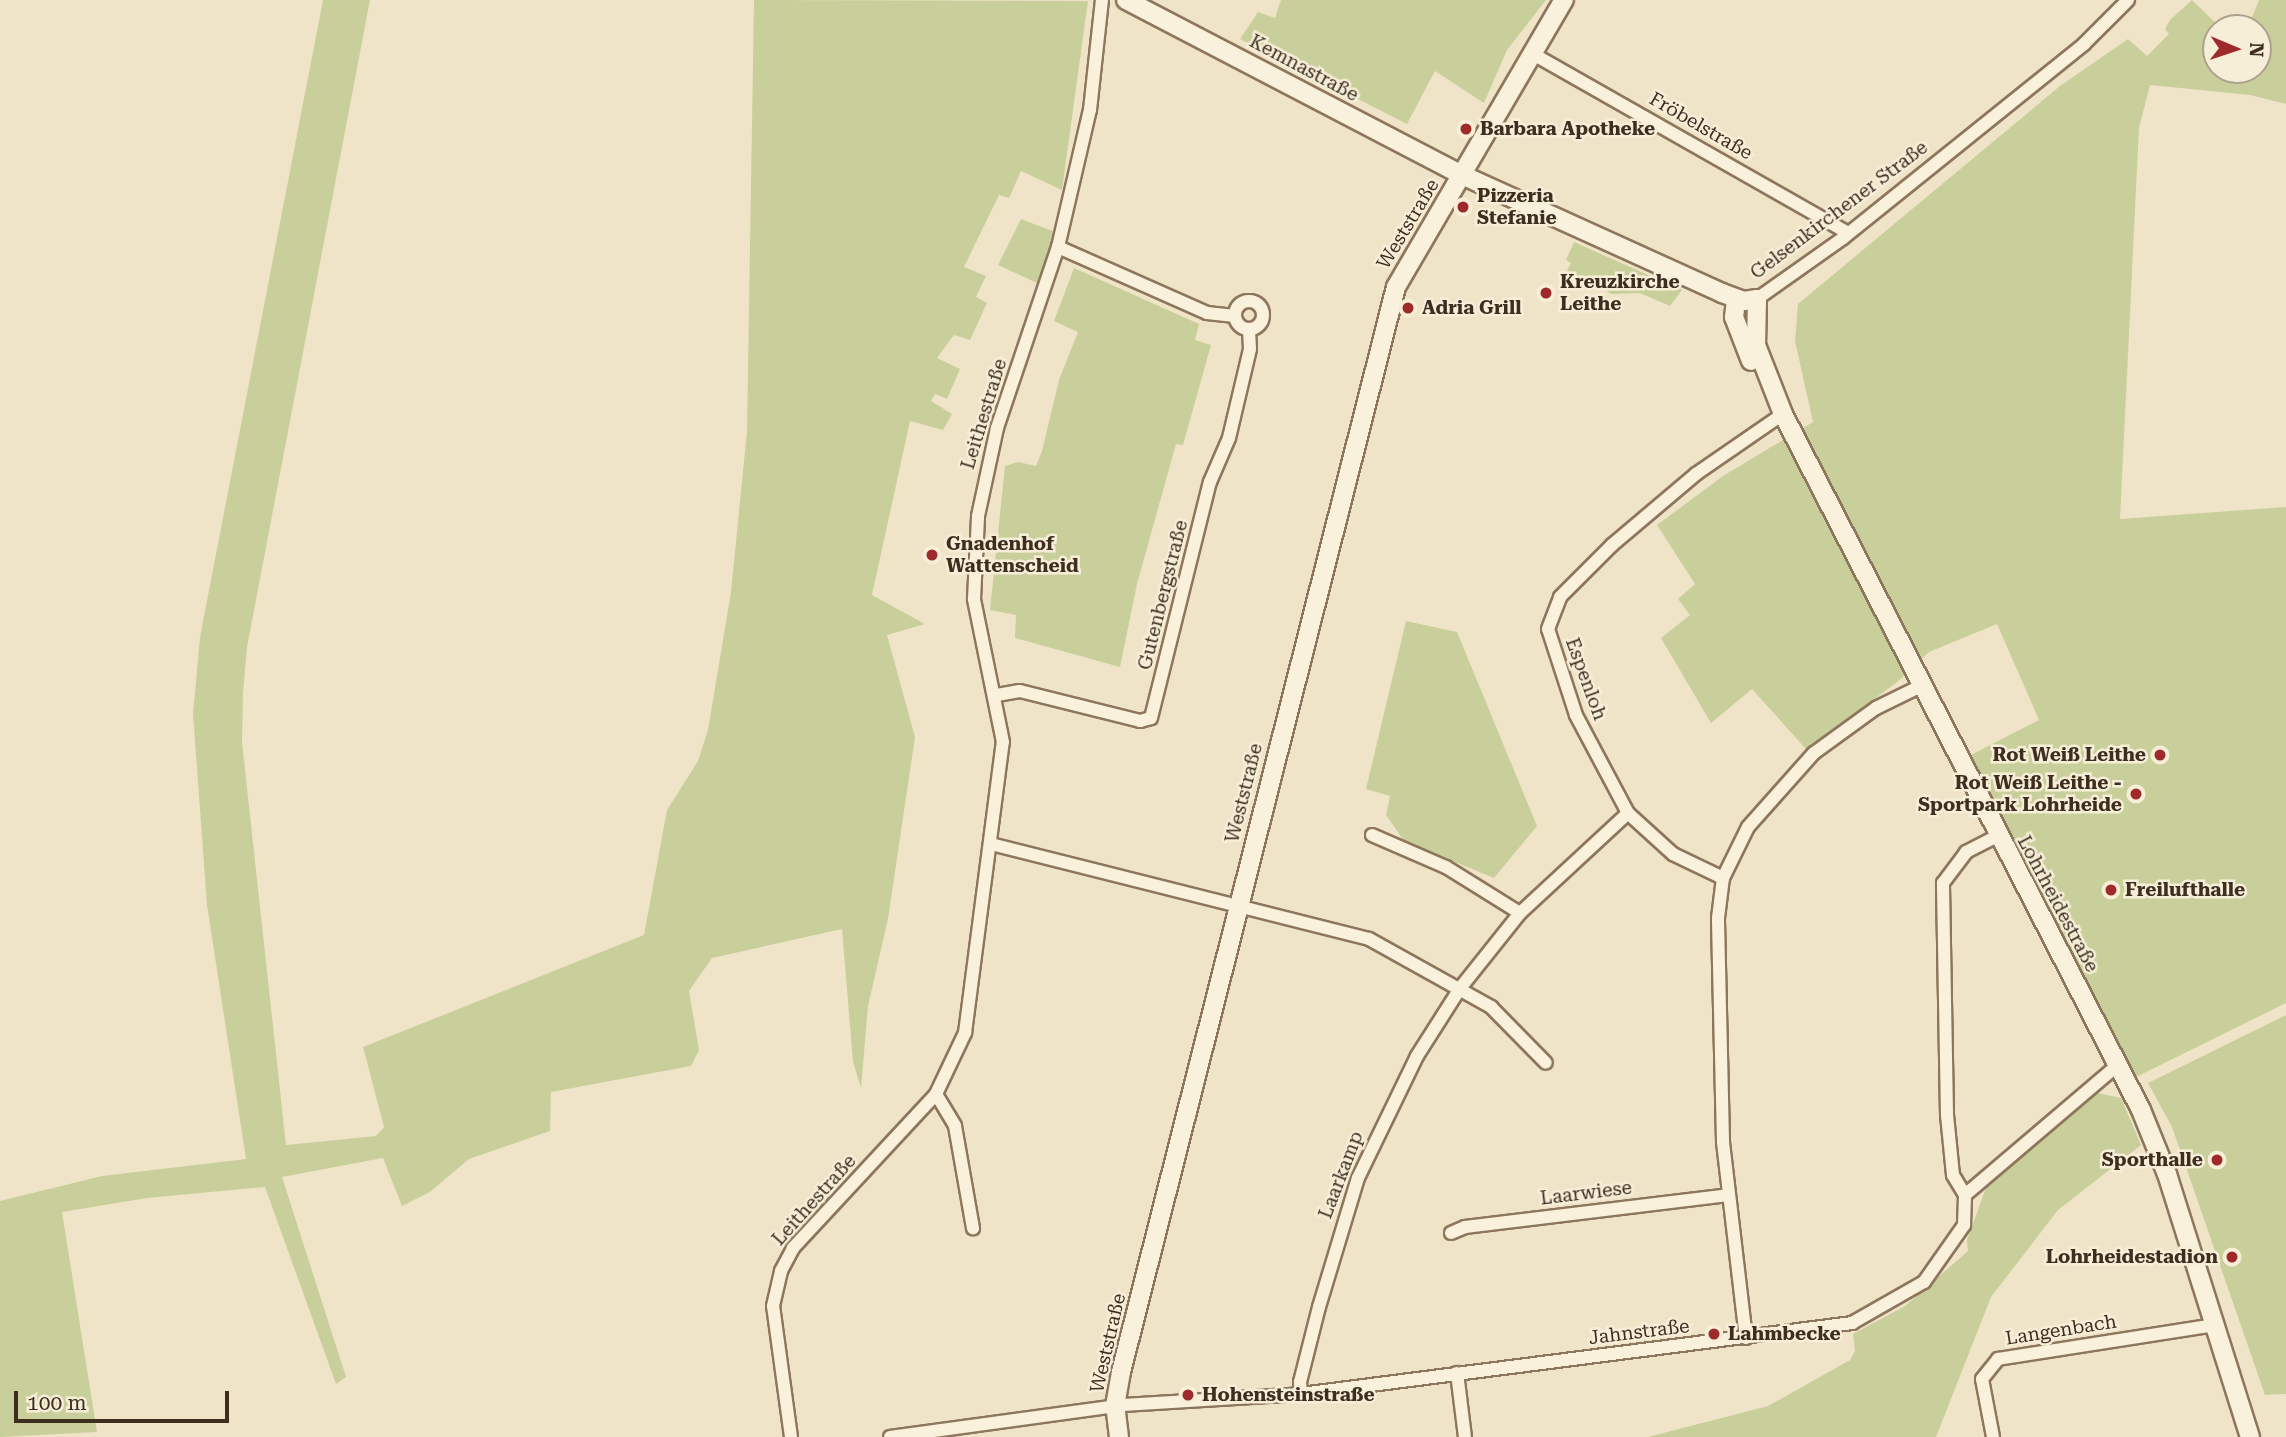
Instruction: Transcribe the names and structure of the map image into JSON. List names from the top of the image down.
{
  "streets": {
    "street": [
      "Kemnastraße",
      "Fröbelstraße",
      "Gelsenkirchener Straße",
      "Weststraße",
      "Leithestraße",
      "Gutenbergstraße",
      "Espenloh",
      "Lohrheidestraße",
      "Laarkamp",
      "Laarwiese",
      "Langenbach",
      "Jahnstraße"
    ]
  },
  "crossings": [
    ["Kemnastraße", "Gelsenkirchener Straße"],
    ["Kemnastraße", "Weststraße"],
    ["Fröbelstraße", "Gelsenkirchener Straße"],
    ["Fröbelstraße", "Weststraße"],
    ["Gelsenkirchener Straße", "Weststraße"],
    ["Gelsenkirchener Straße", "Lohrheidestraße"],
    ["Weststraße", "Jahnstraße"],
    ["Leithestraße", "Gutenbergstraße"],
    ["Espenloh", "Lohrheidestraße"],
    ["Espenloh", "Laarkamp"],
    ["Lohrheidestraße", "Langenbach"],
    ["Lohrheidestraße", "Jahnstraße"],
    ["Laarkamp", "Jahnstraße"]
  ],
  "places": [
    "Barbara Apotheke",
    "Pizzeria Stefanie",
    "Kreuzkirche Leithe",
    "Adria Grill",
    "Gnadenhof Wattenscheid",
    "Rot Weiß Leithe",
    "Rot Weiß Leithe - Sportpark Lohrheide",
    "Freilufthalle",
    "Sporthalle",
    "Lohrheidestadion",
    "Lahmbecke",
    "Hohensteinstraße"
  ],
  "scale_bar": "100 m",
  "north": "right"
}
